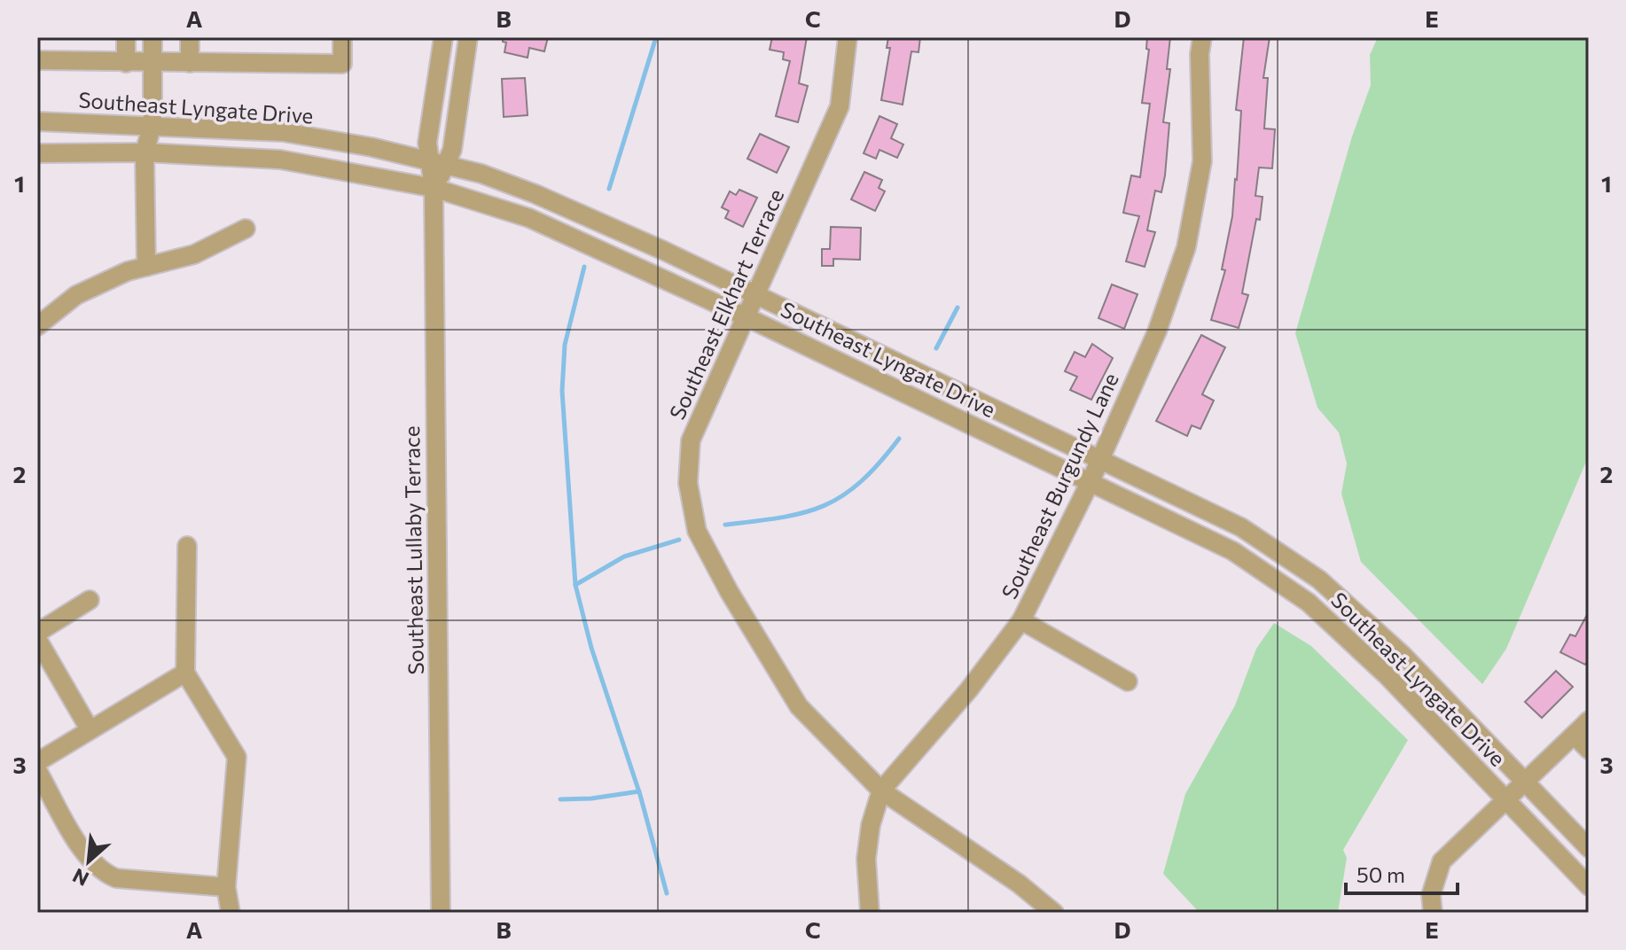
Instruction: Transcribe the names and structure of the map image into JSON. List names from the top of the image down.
{
  "streets": {
    "street": [
      "Southeast Lyngate Drive",
      "Southeast Elkhart Terrace",
      "Southeast Burgundy Lane",
      "Southeast Lullaby Terrace"
    ]
  },
  "crossings": [
    ["Southeast Lyngate Drive", "Southeast Elkhart Terrace"],
    ["Southeast Lyngate Drive", "Southeast Burgundy Lane"],
    ["Southeast Lyngate Drive", "Southeast Lullaby Terrace"],
    ["Southeast Elkhart Terrace", "Southeast Burgundy Lane"]
  ],
  "scale_bar": "50 m",
  "north": "bottom left",
  "grid": {
    "columns": [
      "A",
      "B",
      "C",
      "D",
      "E"
    ],
    "rows": ["1", "2", "3"]
  }
}
